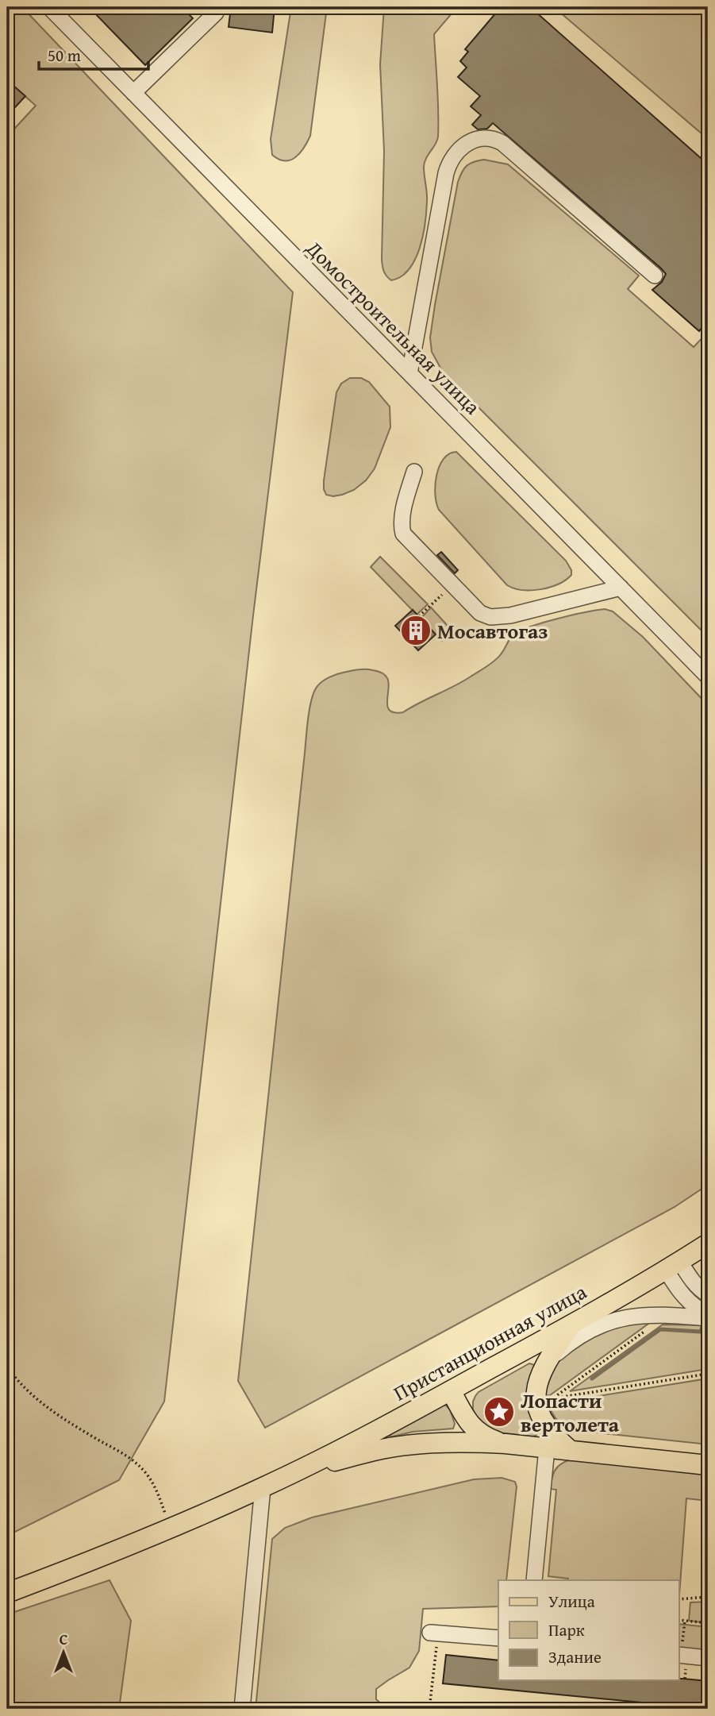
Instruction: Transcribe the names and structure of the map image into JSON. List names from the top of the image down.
{
  "streets": {
    "main road": ["Пристанционная улица"],
    "street": ["Домостроительная улица"]
  },
  "places": {
    "building": ["Мосавтогаз"],
    "place": ["Лопасти вертолета"]
  },
  "legend": ["Улица", "Парк", "Здание"],
  "scale_bar": "50 m",
  "north": "top"
}
